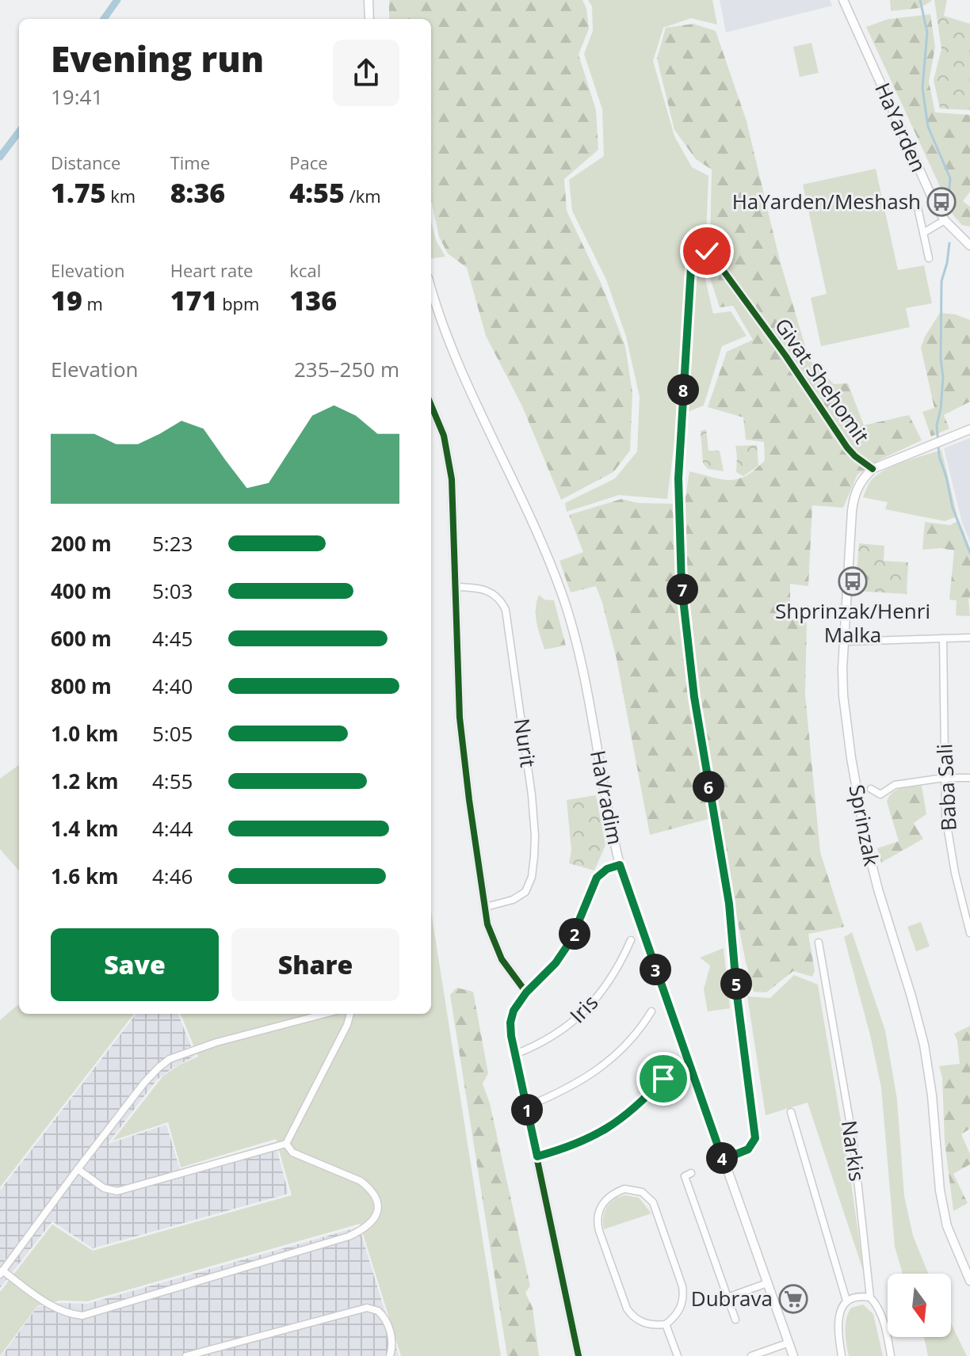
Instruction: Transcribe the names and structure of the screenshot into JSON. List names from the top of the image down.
{
  "streets": {
    "street": [
      "HaYarden",
      "Givat Shehomit",
      "Nurit",
      "Baba Sali",
      "HaVradim",
      "Sprinzak",
      "Iris",
      "Narkis"
    ]
  },
  "crossings": [
    ["Givat Shehomit", "HaVradim"],
    ["Givat Shehomit", "Sprinzak"]
  ],
  "places": {
    "bus stop": ["HaYarden/Meshash", "Shprinzak/Henri Malka"],
    "supermarket": ["Dubrava"]
  },
  "north": "bottom",
  "page": {
    "heading": ["Evening run", "19:41"],
    "stats": [
      ["Distance", "1.75 km"],
      ["Time", "8:36"],
      ["Pace", "4:55 /km"],
      ["Elevation", "19 m"],
      ["Heart rate", "171 bpm"],
      ["kcal", "136"]
    ],
    "chart": ["Elevation", "235–250 m"],
    "pins": [
      "8",
      "7",
      "6",
      "2",
      "3",
      "5",
      "1",
      "4"
    ],
    "list": [
      {
        "name": "200 m",
        "note": "5:23"
      },
      {
        "name": "400 m",
        "note": "5:03"
      },
      {
        "name": "600 m",
        "note": "4:45"
      },
      {
        "name": "800 m",
        "note": "4:40"
      },
      {
        "name": "1.0 km",
        "note": "5:05"
      },
      {
        "name": "1.2 km",
        "note": "4:55"
      },
      {
        "name": "1.4 km",
        "note": "4:44"
      },
      {
        "name": "1.6 km",
        "note": "4:46"
      }
    ],
    "buttons": ["Save", "Share"]
  }
}
